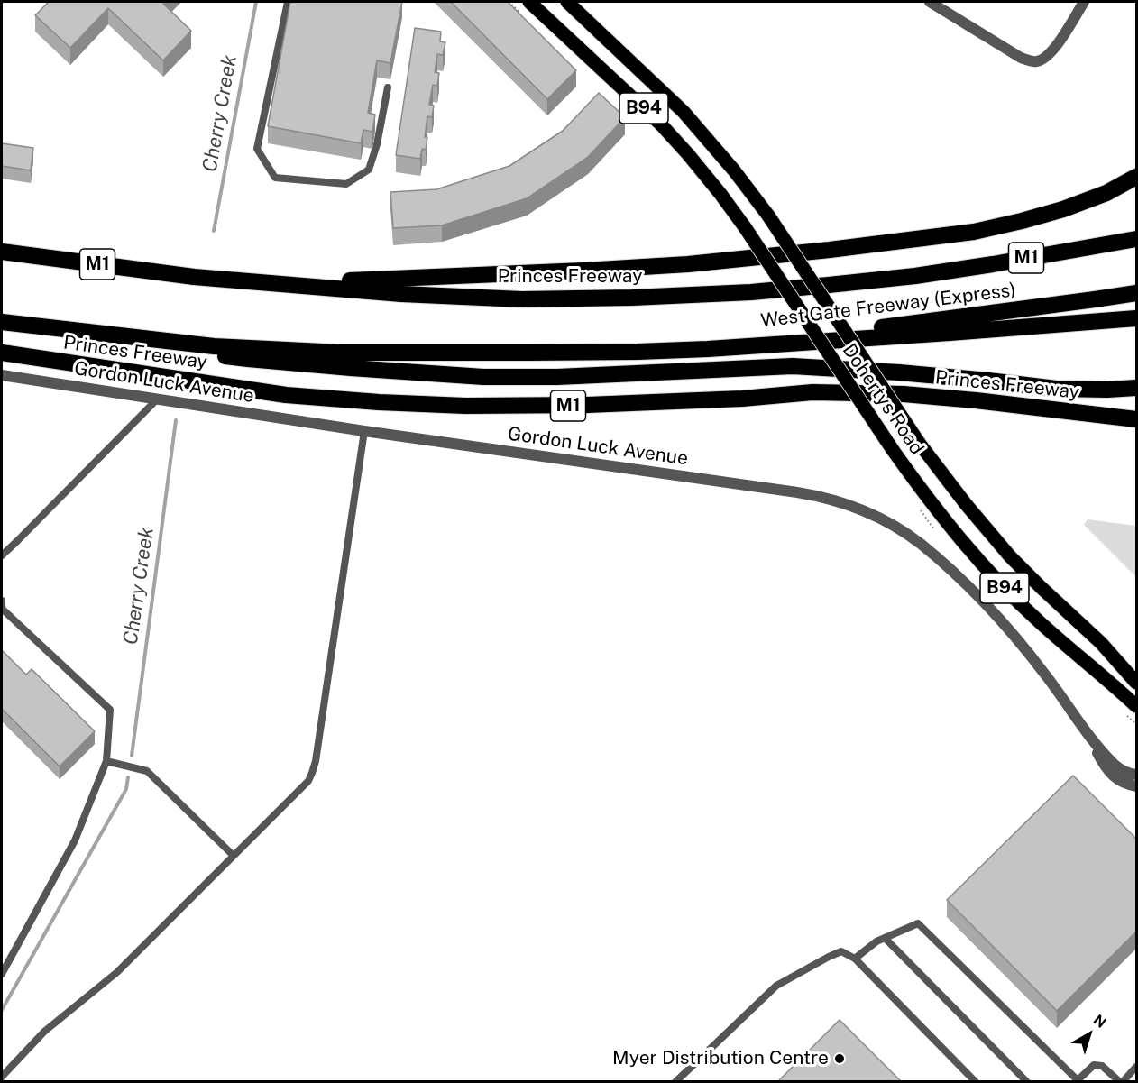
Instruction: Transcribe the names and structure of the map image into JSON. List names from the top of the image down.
{
  "streets": {
    "highway": ["M1", "Princes Freeway", "West Gate Freeway (Express)"],
    "main road": ["B94", "Dohertys Road"],
    "street": ["Gordon Luck Avenue"]
  },
  "crossings": [
    ["Princes Freeway", "West Gate Freeway (Express)"]
  ],
  "water": ["Cherry Creek"],
  "places": ["Myer Distribution Centre"],
  "north": "top right"
}
